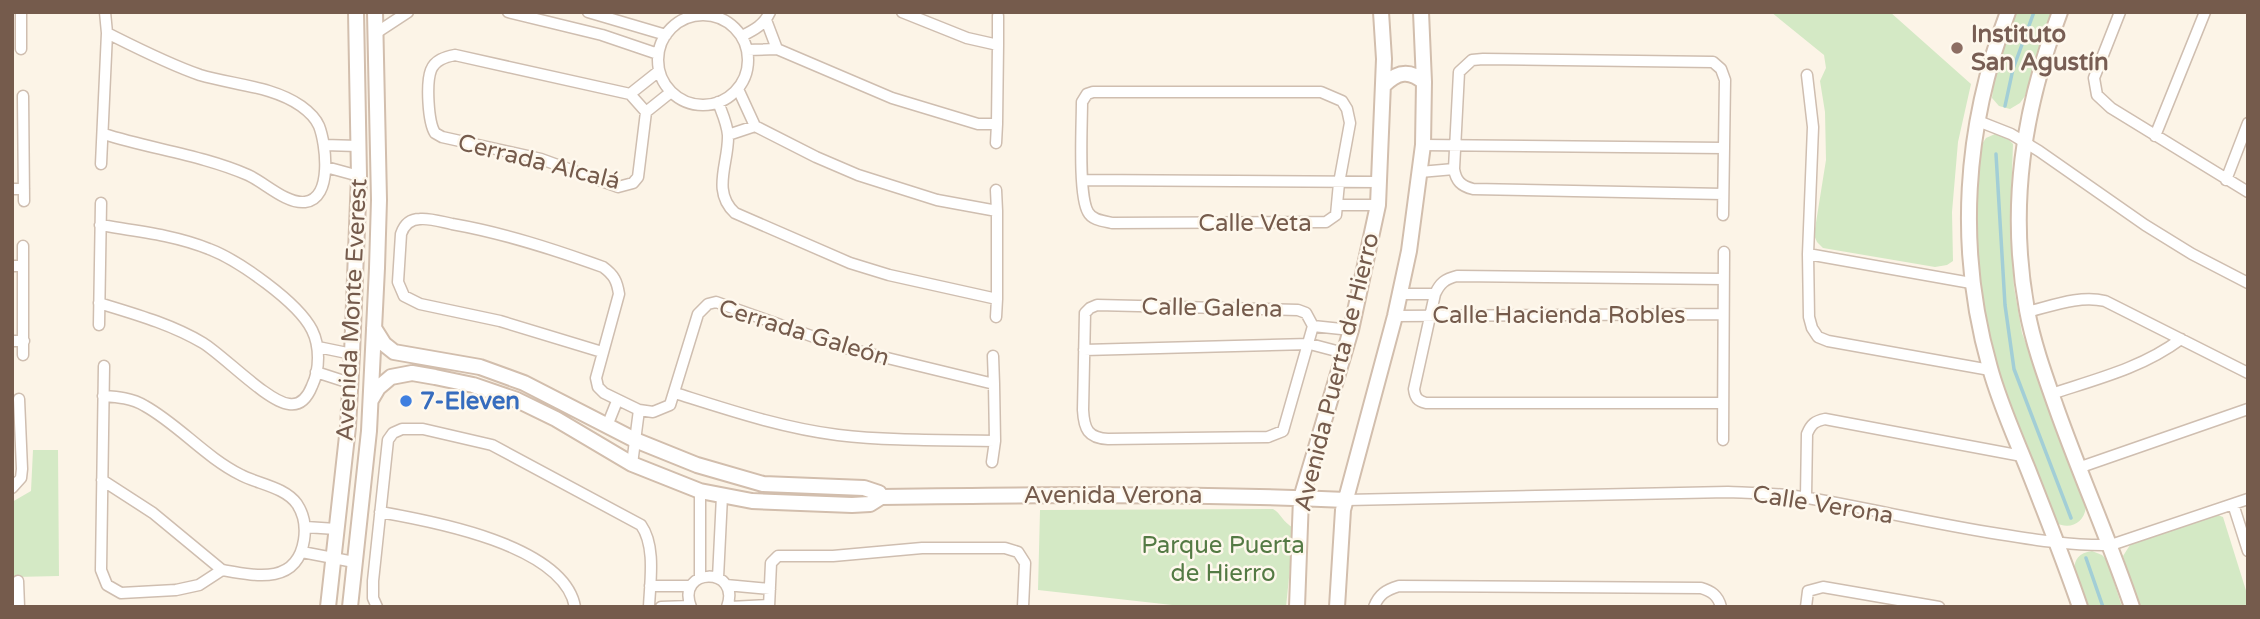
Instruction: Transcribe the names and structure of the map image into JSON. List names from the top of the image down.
{
  "streets": {
    "street": [
      "Cerrada Alcalá",
      "Calle Veta",
      "Calle Galena",
      "Avenida Monte Everest",
      "Calle Hacienda Robles",
      "Cerrada Galeón",
      "Avenida Puerta de Hierro",
      "Avenida Verona",
      "Calle Verona"
    ]
  },
  "crossings": [
    ["Avenida Monte Everest", "Avenida Verona"],
    ["Calle Hacienda Robles", "Avenida Puerta de Hierro"],
    ["Avenida Puerta de Hierro", "Avenida Verona"],
    ["Avenida Puerta de Hierro", "Calle Verona"],
    ["Avenida Verona", "Calle Verona"]
  ],
  "parks": ["Parque Puerta de Hierro"],
  "places": ["Instituto San Agustín", "7-Eleven"]
}
